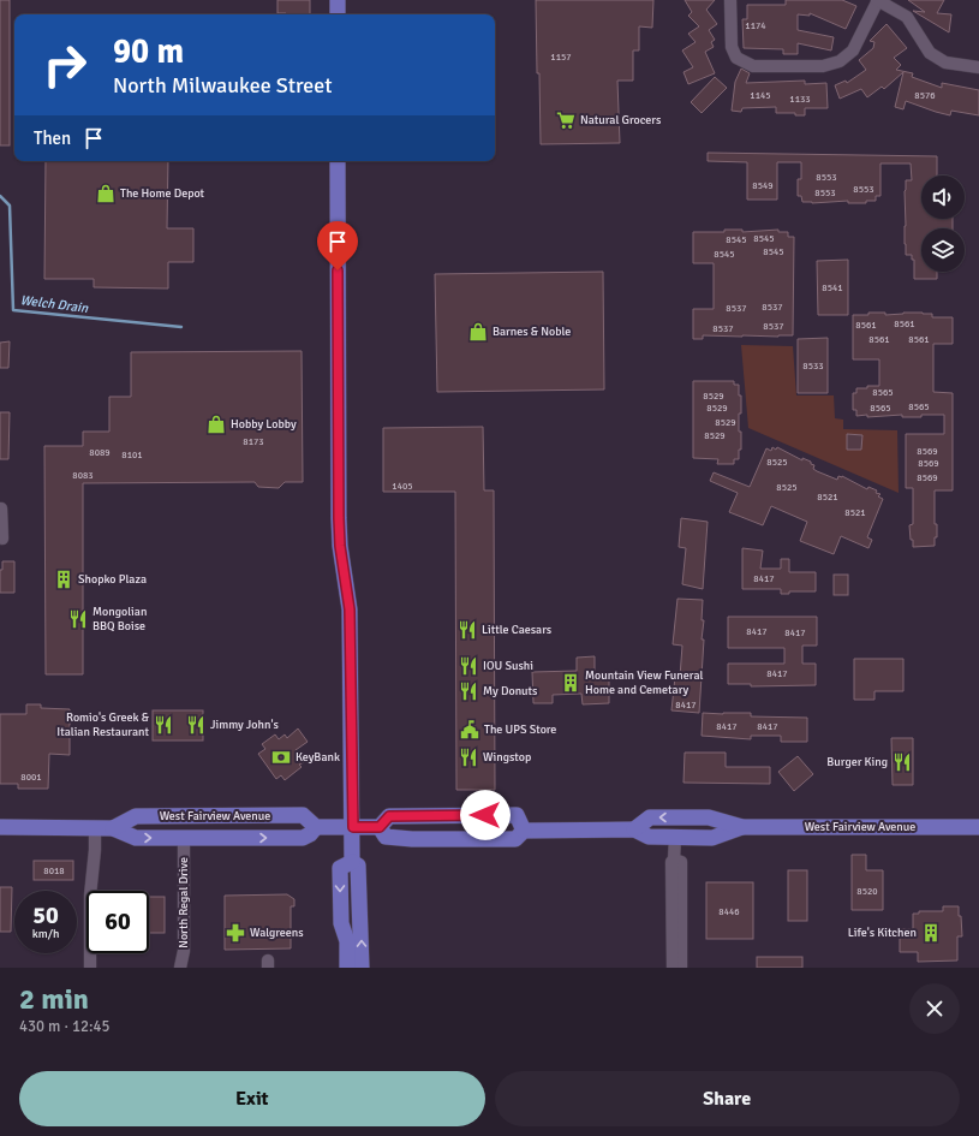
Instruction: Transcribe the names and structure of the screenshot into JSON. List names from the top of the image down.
{
  "streets": {
    "main road": ["West Fairview Avenue"],
    "street": ["North Regal Drive"]
  },
  "crossings": [
    ["West Fairview Avenue", "North Regal Drive"]
  ],
  "water": ["Welch Drain"],
  "places": {
    "supermarket": ["Natural Grocers"],
    "shop": ["The Home Depot", "Barnes & Noble", "Hobby Lobby"],
    "building": ["Shopko Plaza", "Mountain View Funeral Home and Cemetary", "Life's Kitchen"],
    "restaurant": [
      "Mongolian BBQ Boise",
      "Little Caesars",
      "IOU Sushi",
      "My Donuts",
      "Romio's Greek & Italian Restaurant",
      "Jimmy John's",
      "Wingstop",
      "Burger King"
    ],
    "public building": ["The UPS Store"],
    "bank": ["KeyBank"],
    "pharmacy": ["Walgreens"]
  },
  "house_numbers": [
    "1174",
    "1157",
    "1145",
    "8576",
    "1133",
    "8553",
    "8549",
    "8553",
    "8553",
    "8545",
    "8545",
    "8545",
    "8545",
    "8541",
    "8537",
    "8537",
    "8561",
    "8561",
    "8537",
    "8537",
    "8561",
    "8561",
    "8533",
    "8565",
    "8529",
    "8565",
    "8529",
    "8565",
    "8529",
    "8529",
    "8173",
    "8569",
    "8089",
    "8101",
    "8525",
    "8569",
    "8083",
    "8569",
    "1405",
    "8525",
    "8521",
    "8521",
    "8417",
    "8417",
    "8417",
    "8417",
    "8417",
    "8417",
    "8417",
    "8001",
    "8018",
    "8520",
    "8446"
  ],
  "page": {
    "turn": ["90 m", "North Milwaukee Street"],
    "then": "Then",
    "speed": "50 km/h",
    "limit": "60",
    "heading": ["2 min", "430 m · 12:45"],
    "buttons": ["Exit", "Share"]
  }
}
